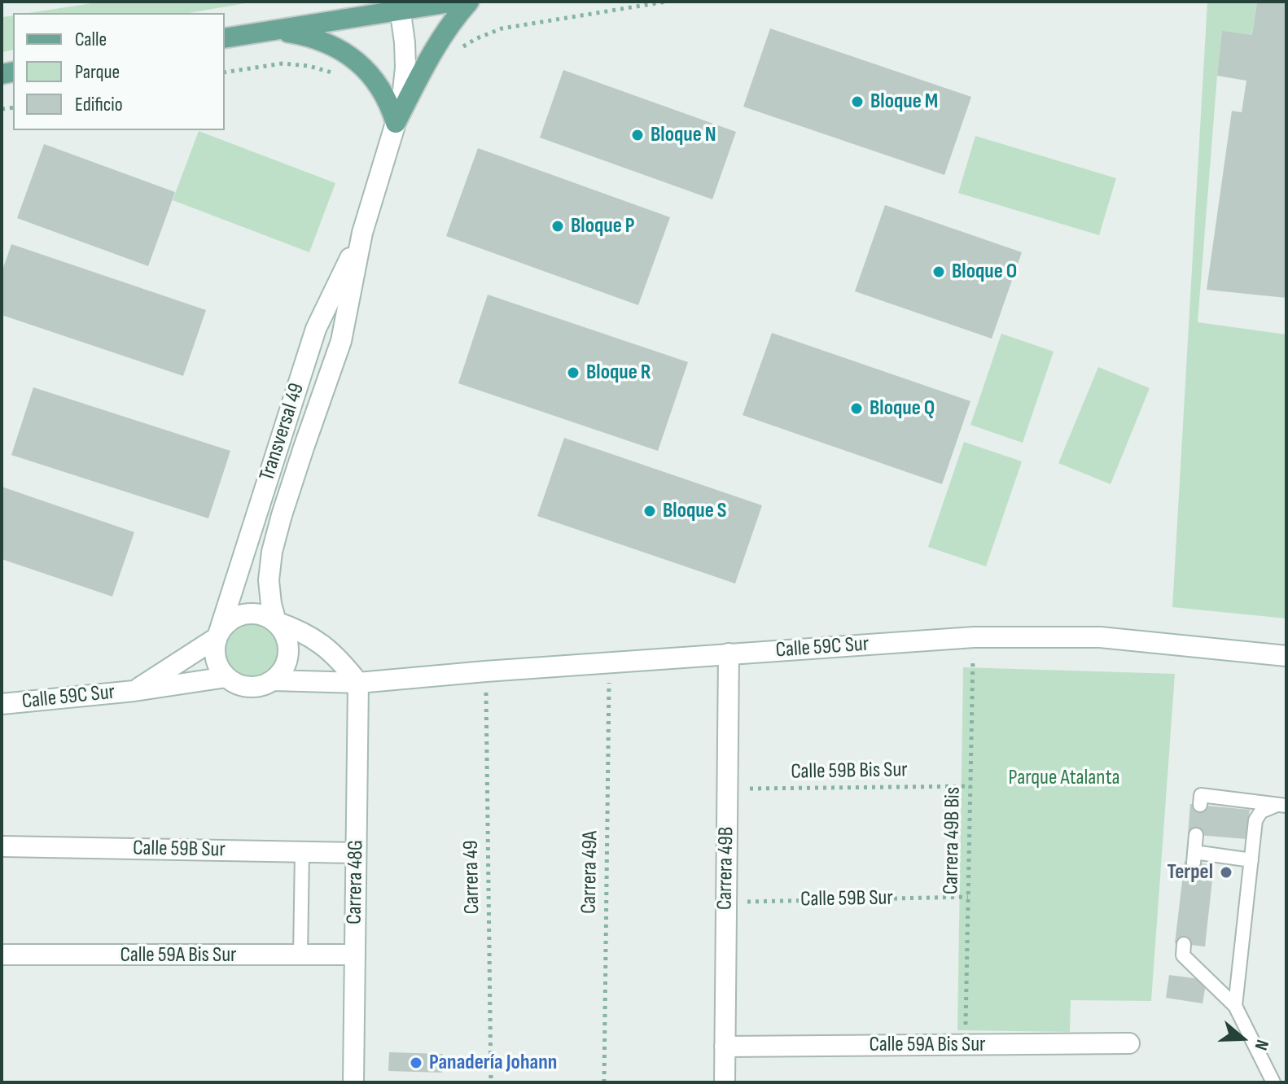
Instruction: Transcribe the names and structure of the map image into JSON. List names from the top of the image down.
{
  "streets": {
    "street": [
      "Transversal 49",
      "Calle 59C Sur",
      "Calle 59B Sur",
      "Carrera 49B",
      "Carrera 48G",
      "Calle 59A Bis Sur"
    ],
    "path": [
      "Calle 59B Bis Sur",
      "Carrera 49B Bis",
      "Carrera 49A",
      "Carrera 49"
    ]
  },
  "crossings": [
    ["Transversal 49", "Calle 59C Sur"],
    ["Calle 59C Sur", "Carrera 49B Bis"],
    ["Calle 59C Sur", "Carrera 49B"],
    ["Calle 59C Sur", "Carrera 49A"],
    ["Calle 59C Sur", "Carrera 49"],
    ["Calle 59C Sur", "Carrera 48G"],
    ["Calle 59B Bis Sur", "Carrera 49B Bis"],
    ["Calle 59B Bis Sur", "Carrera 49B"],
    ["Carrera 49B Bis", "Calle 59B Sur"],
    ["Carrera 49B Bis", "Calle 59A Bis Sur"],
    ["Calle 59B Sur", "Carrera 49B"],
    ["Calle 59B Sur", "Carrera 48G"],
    ["Carrera 49B", "Calle 59A Bis Sur"],
    ["Carrera 48G", "Calle 59A Bis Sur"]
  ],
  "parks": ["Parque Atalanta"],
  "places": [
    "Bloque M",
    "Bloque N",
    "Bloque P",
    "Bloque O",
    "Bloque R",
    "Bloque Q",
    "Bloque S",
    "Terpel",
    "Panadería Johann"
  ],
  "legend": ["Calle", "Parque", "Edificio"],
  "north": "right"
}
